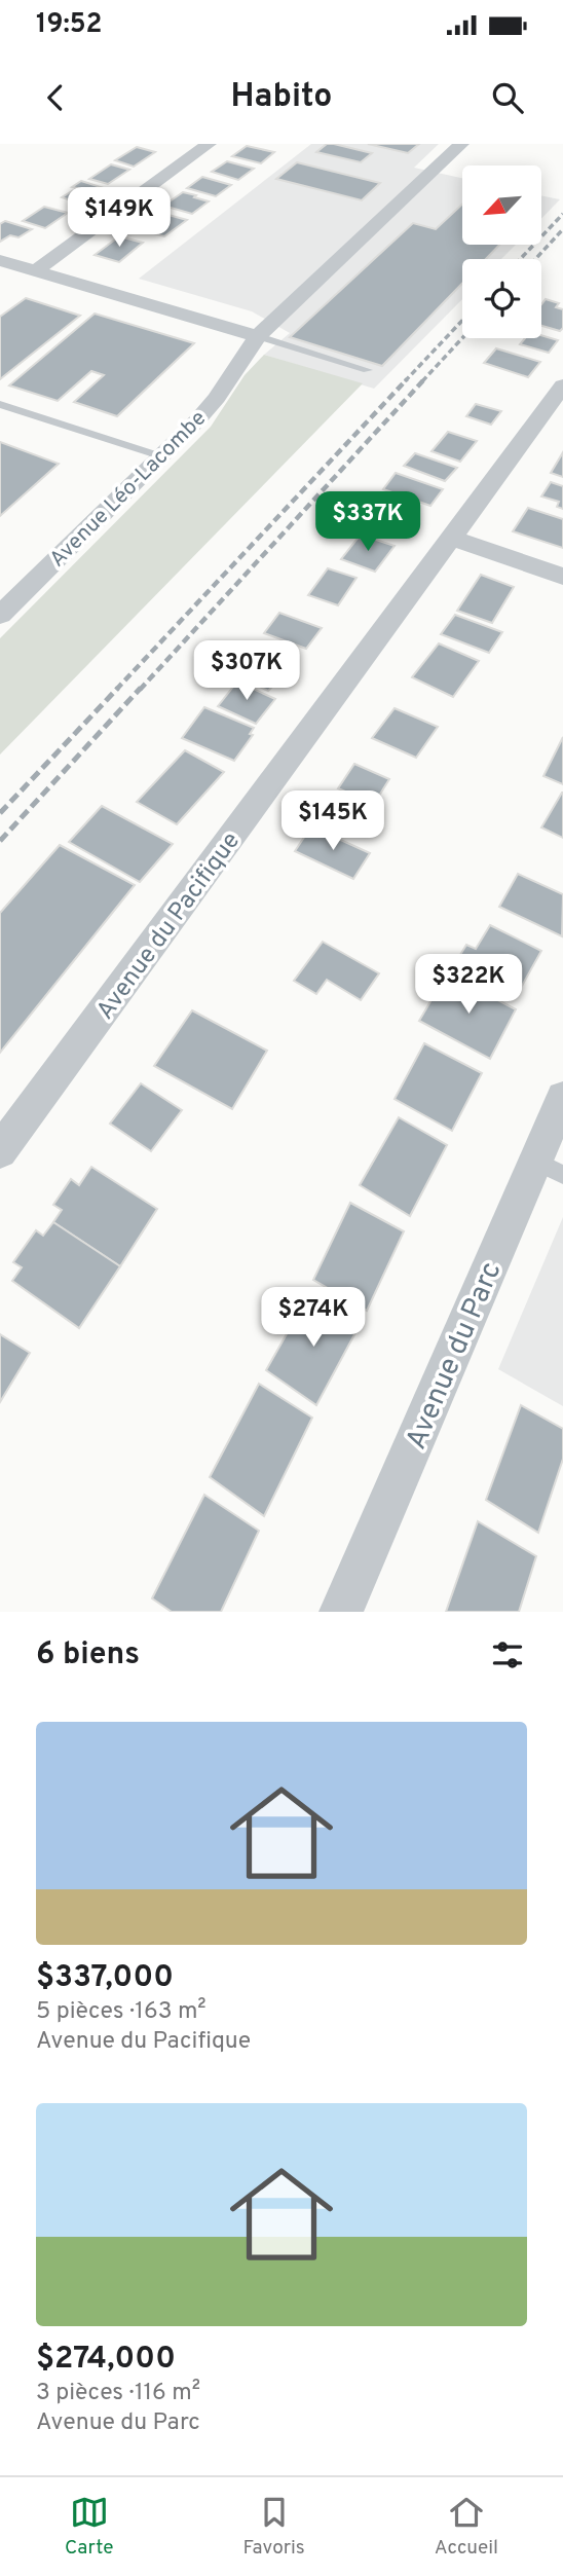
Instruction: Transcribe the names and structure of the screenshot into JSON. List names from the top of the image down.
{
  "streets": {
    "street": ["Avenue Léo-Lacombe", "Avenue du Pacifique", "Avenue du Parc"]
  },
  "north": "bottom left",
  "page": {
    "status": "19:52",
    "header": "Habito",
    "price": [
      "$149K",
      "$337K",
      "$307K",
      "$145K",
      "$322K",
      "$274K"
    ],
    "heading": "6 biens",
    "list": [
      {
        "name": "$337,000",
        "note": "5 pièces · 163 m² · Avenue du Pacifique"
      },
      {
        "name": "$274,000",
        "note": "3 pièces · 116 m² · Avenue du Parc"
      }
    ],
    "tabs": ["Carte", "Favoris", "Accueil"]
  }
}
